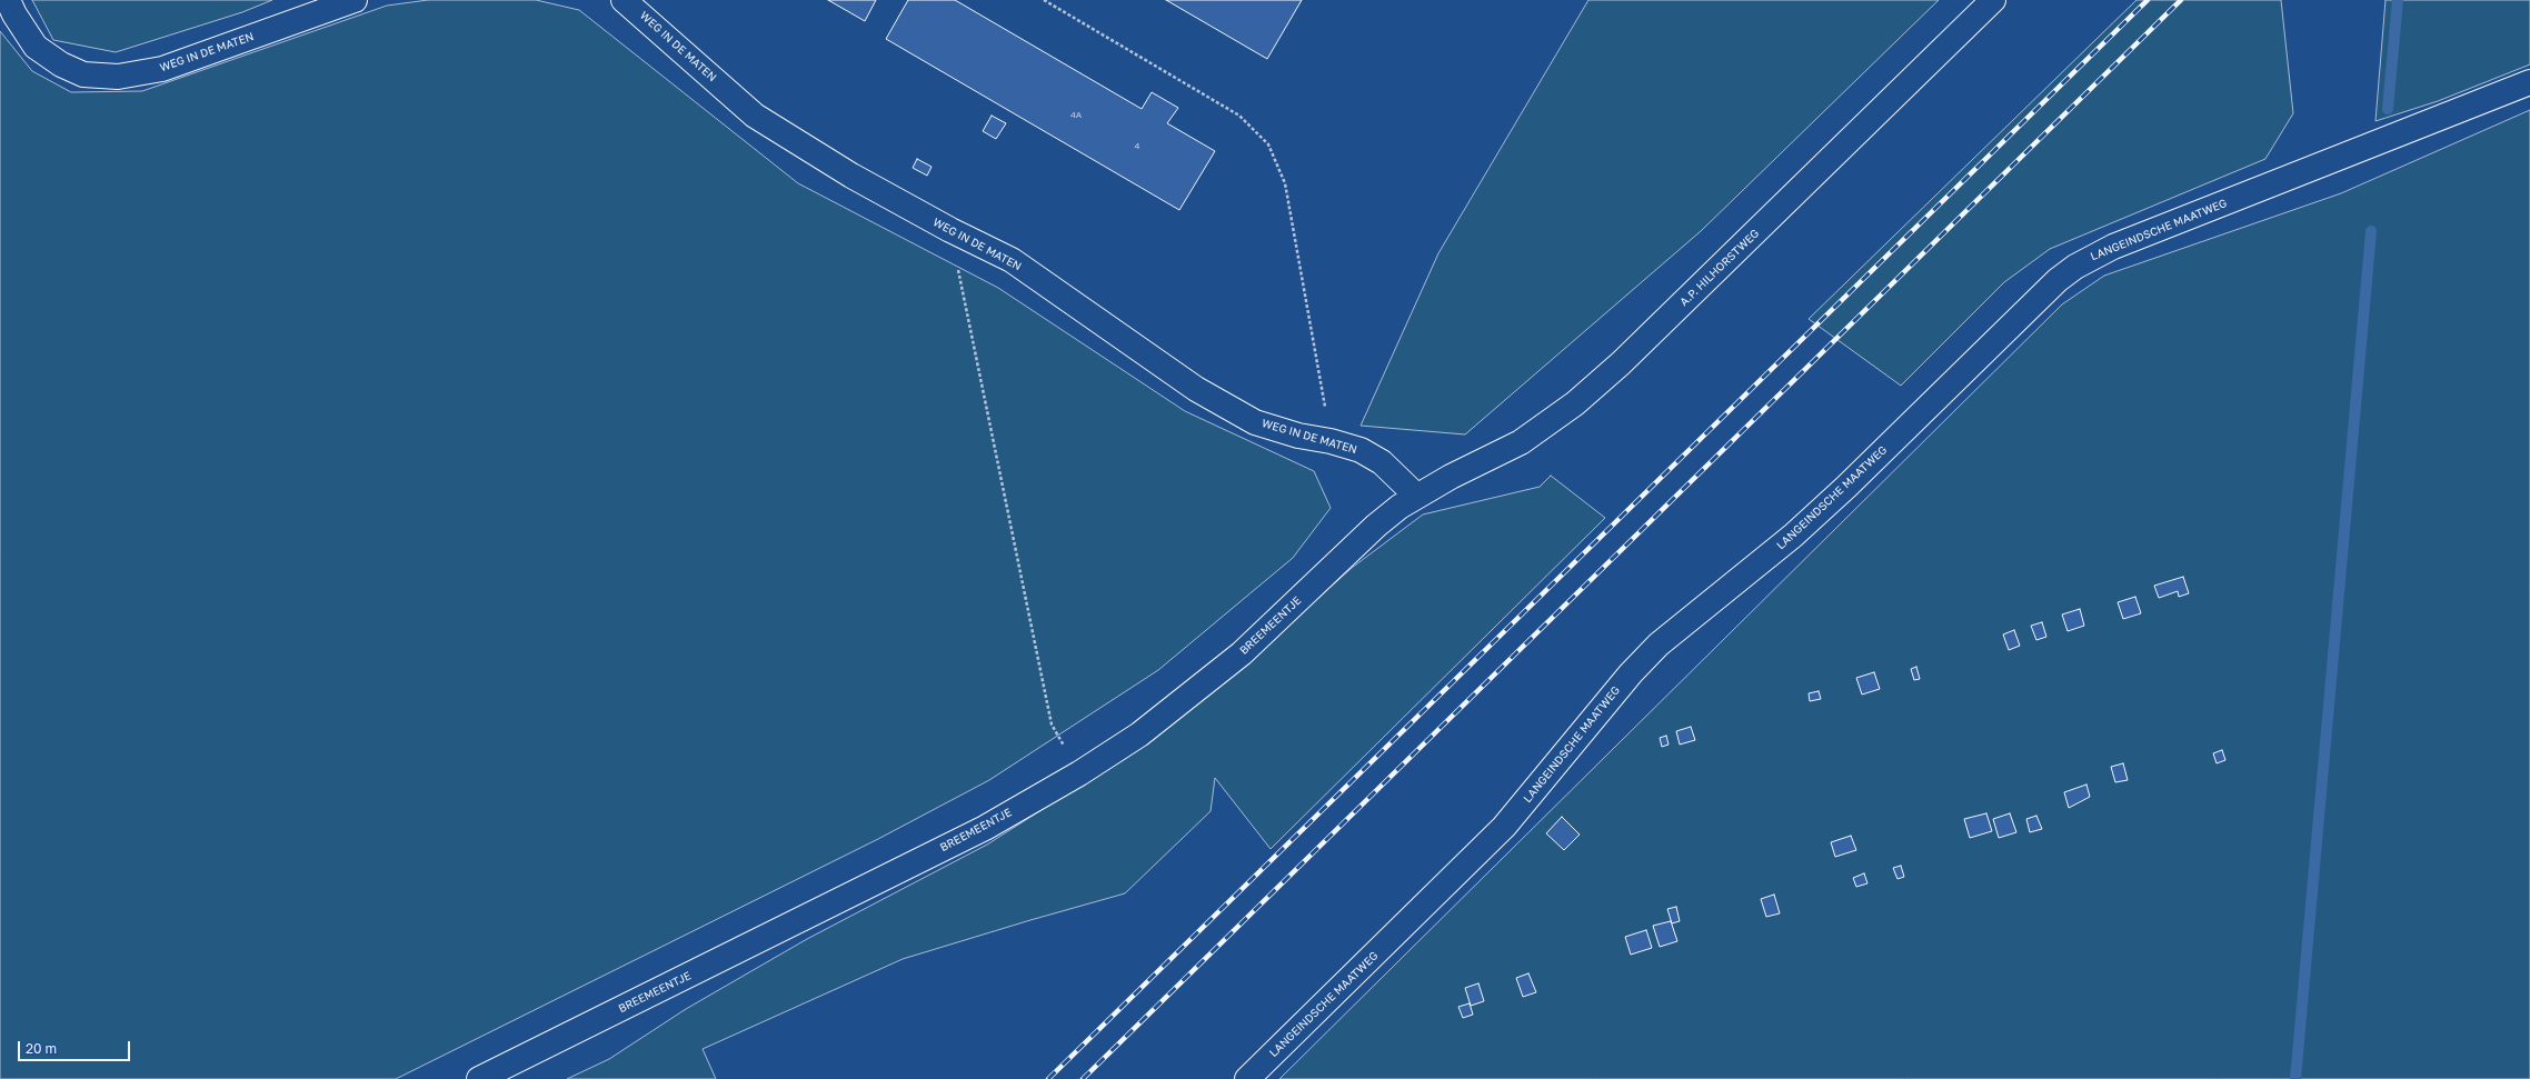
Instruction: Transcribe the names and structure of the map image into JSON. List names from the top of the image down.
{
  "streets": {
    "street": [
      "WEG IN DE MATEN",
      "LANGEINDSCHE MAATWEG",
      "A.P. HILHORSTWEG",
      "BREEMEENTJE"
    ]
  },
  "crossings": [
    ["WEG IN DE MATEN", "A.P. HILHORSTWEG"],
    ["WEG IN DE MATEN", "BREEMEENTJE"],
    ["A.P. HILHORSTWEG", "BREEMEENTJE"]
  ],
  "house_numbers": ["4A", "4"],
  "scale_bar": "20 m"
}
